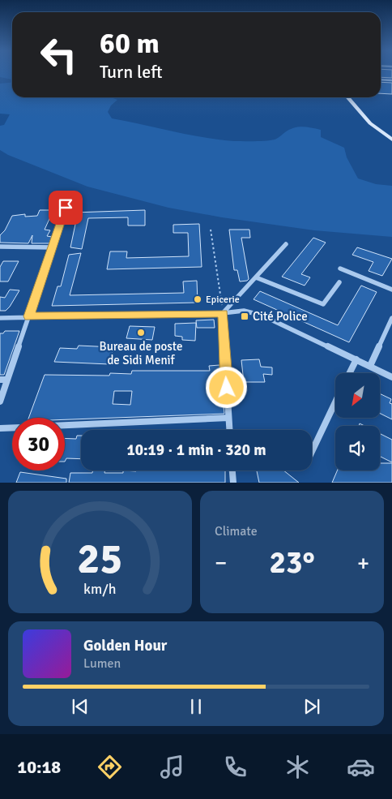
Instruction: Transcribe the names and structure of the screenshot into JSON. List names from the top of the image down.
{
  "places": {
    "other": ["Epicerie", "Bureau de poste de Sidi Menif"],
    "transit": ["Cité Police"]
  },
  "north": "bottom left",
  "page": {
    "turn": ["60 m", "Turn left"],
    "limit": "30",
    "trip": "10:19 · 1 min · 320 m",
    "tile": "Climate",
    "heat": ["−", "23°", "+"],
    "song": ["Golden Hour", "Lumen"],
    "tabs": "10:18",
    "gauge": ["25", "km/h"]
  }
}
